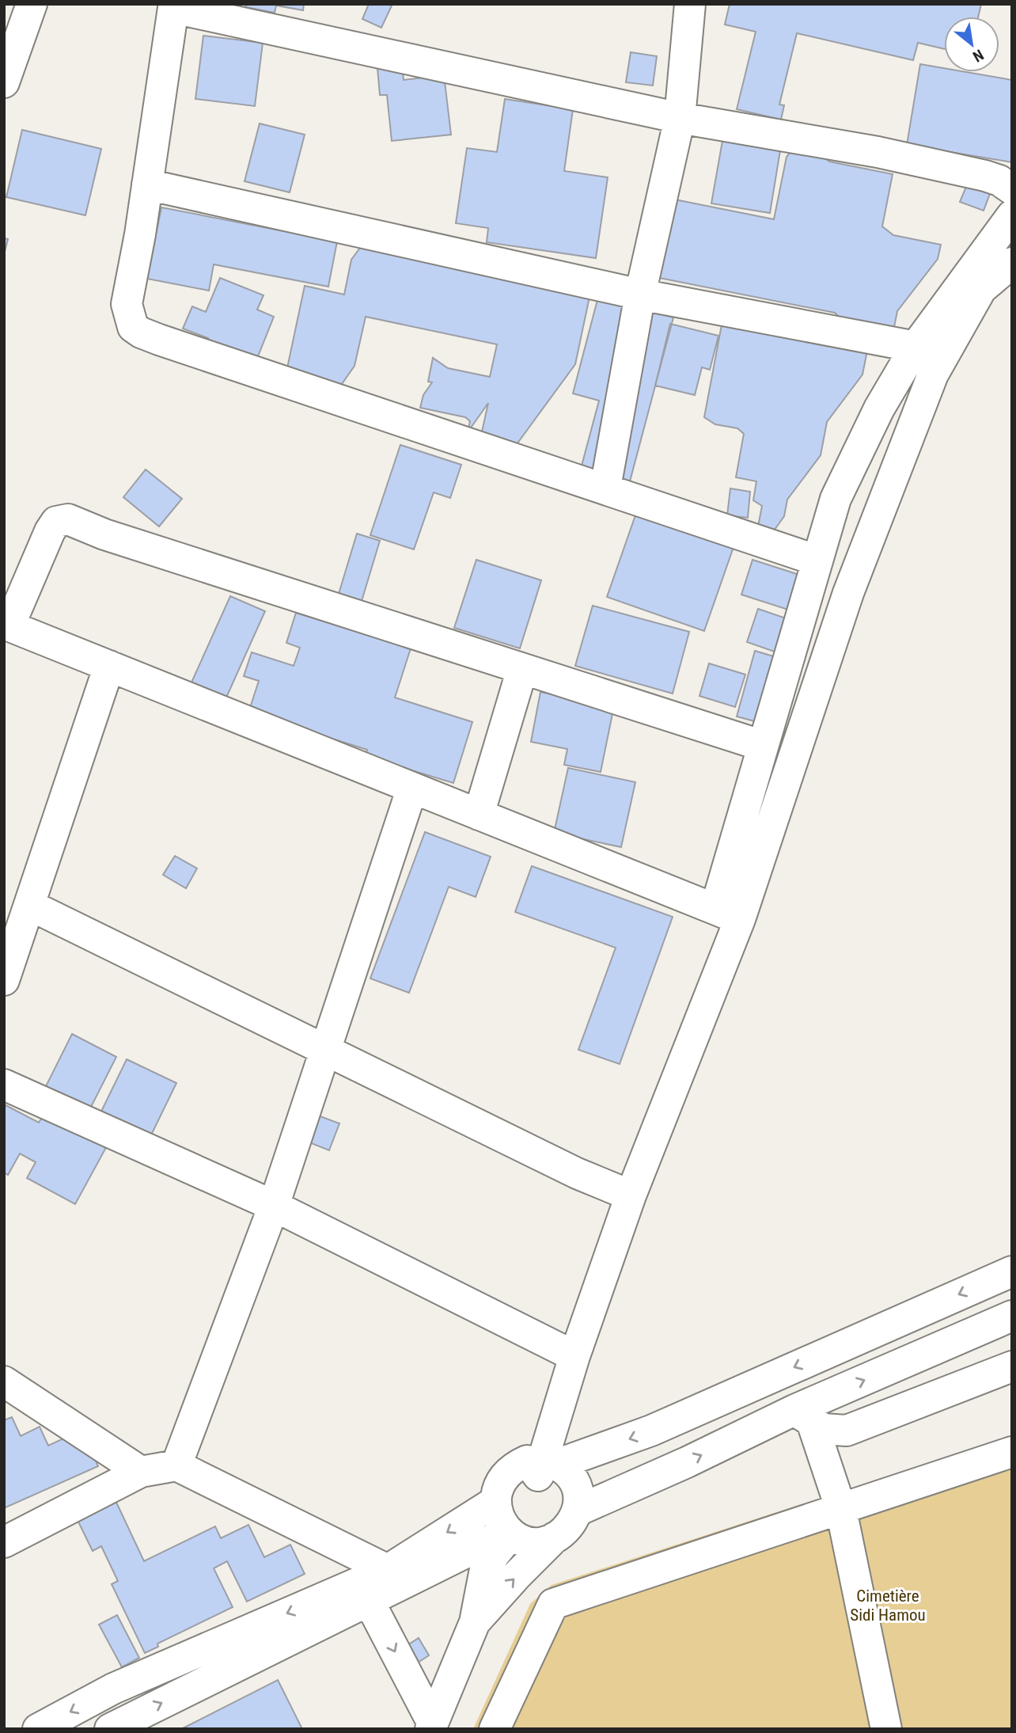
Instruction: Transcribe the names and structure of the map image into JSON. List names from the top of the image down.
{
  "parks": ["Cimetière Sidi Hamou"],
  "north": "bottom right"
}
